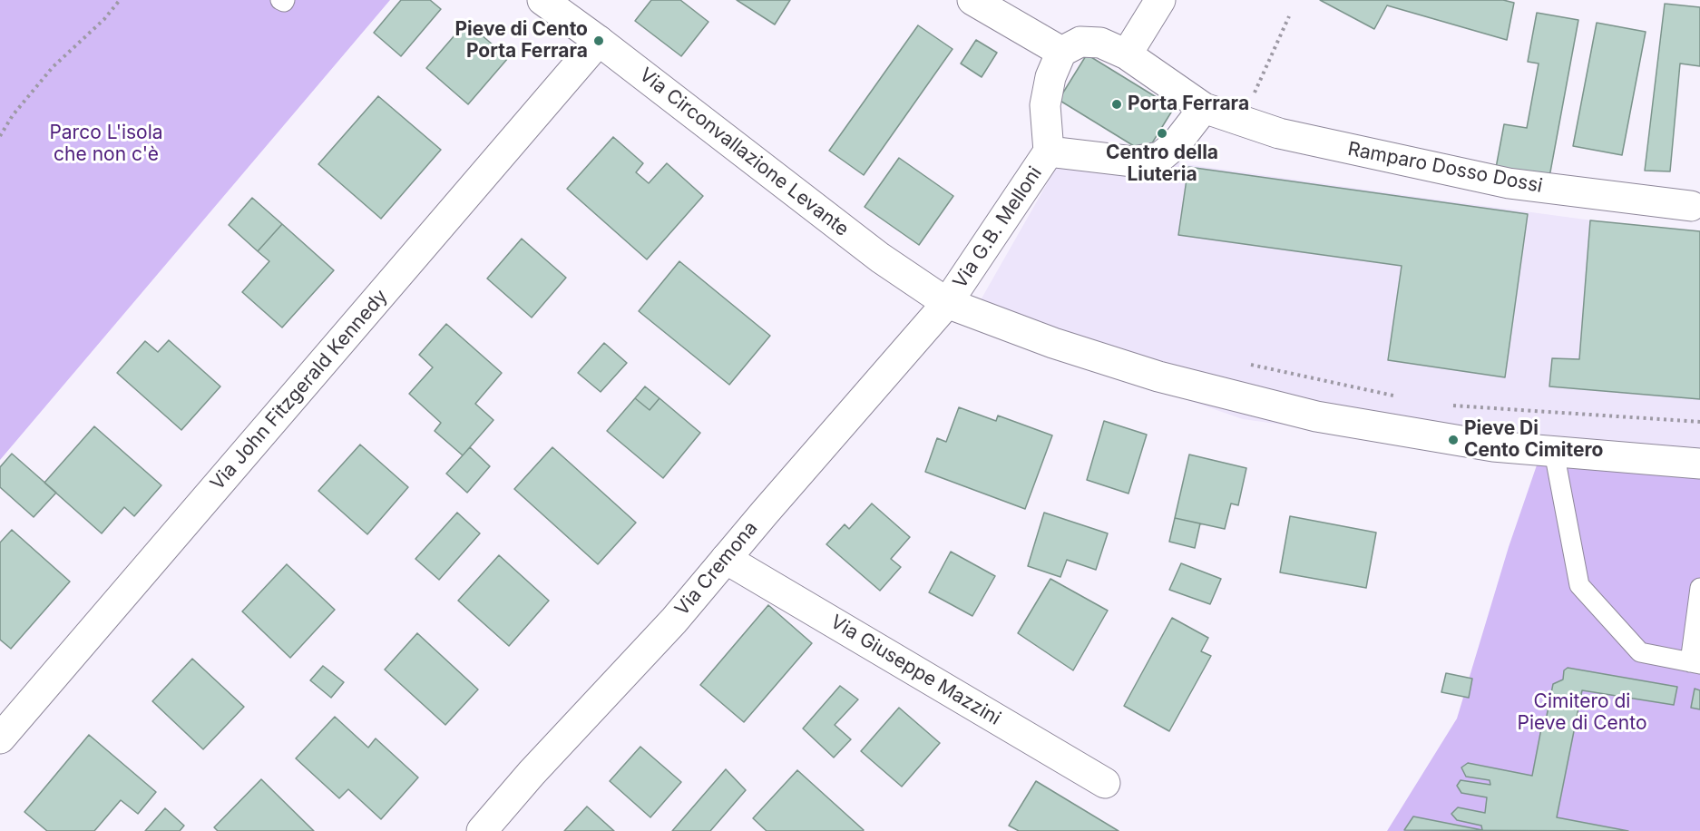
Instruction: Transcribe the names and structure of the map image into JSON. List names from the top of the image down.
{
  "streets": {
    "street": [
      "Via Circonvallazione Levante",
      "Ramparo Dosso Dossi",
      "Via G.B. Melloni",
      "Via John Fitzgerald Kennedy",
      "Via Cremona",
      "Via Giuseppe Mazzini"
    ]
  },
  "crossings": [
    ["Via Circonvallazione Levante", "Via G.B. Melloni"],
    ["Via Circonvallazione Levante", "Via John Fitzgerald Kennedy"],
    ["Via Circonvallazione Levante", "Via Cremona"],
    ["Via G.B. Melloni", "Via Cremona"],
    ["Via Cremona", "Via Giuseppe Mazzini"]
  ],
  "parks": ["Parco L'isola che non c'è", "Cimitero di Pieve di Cento"],
  "places": [
    "Pieve di Cento Porta Ferrara",
    "Porta Ferrara",
    "Centro della Liuteria",
    "Pieve Di Cento Cimitero"
  ]
}
